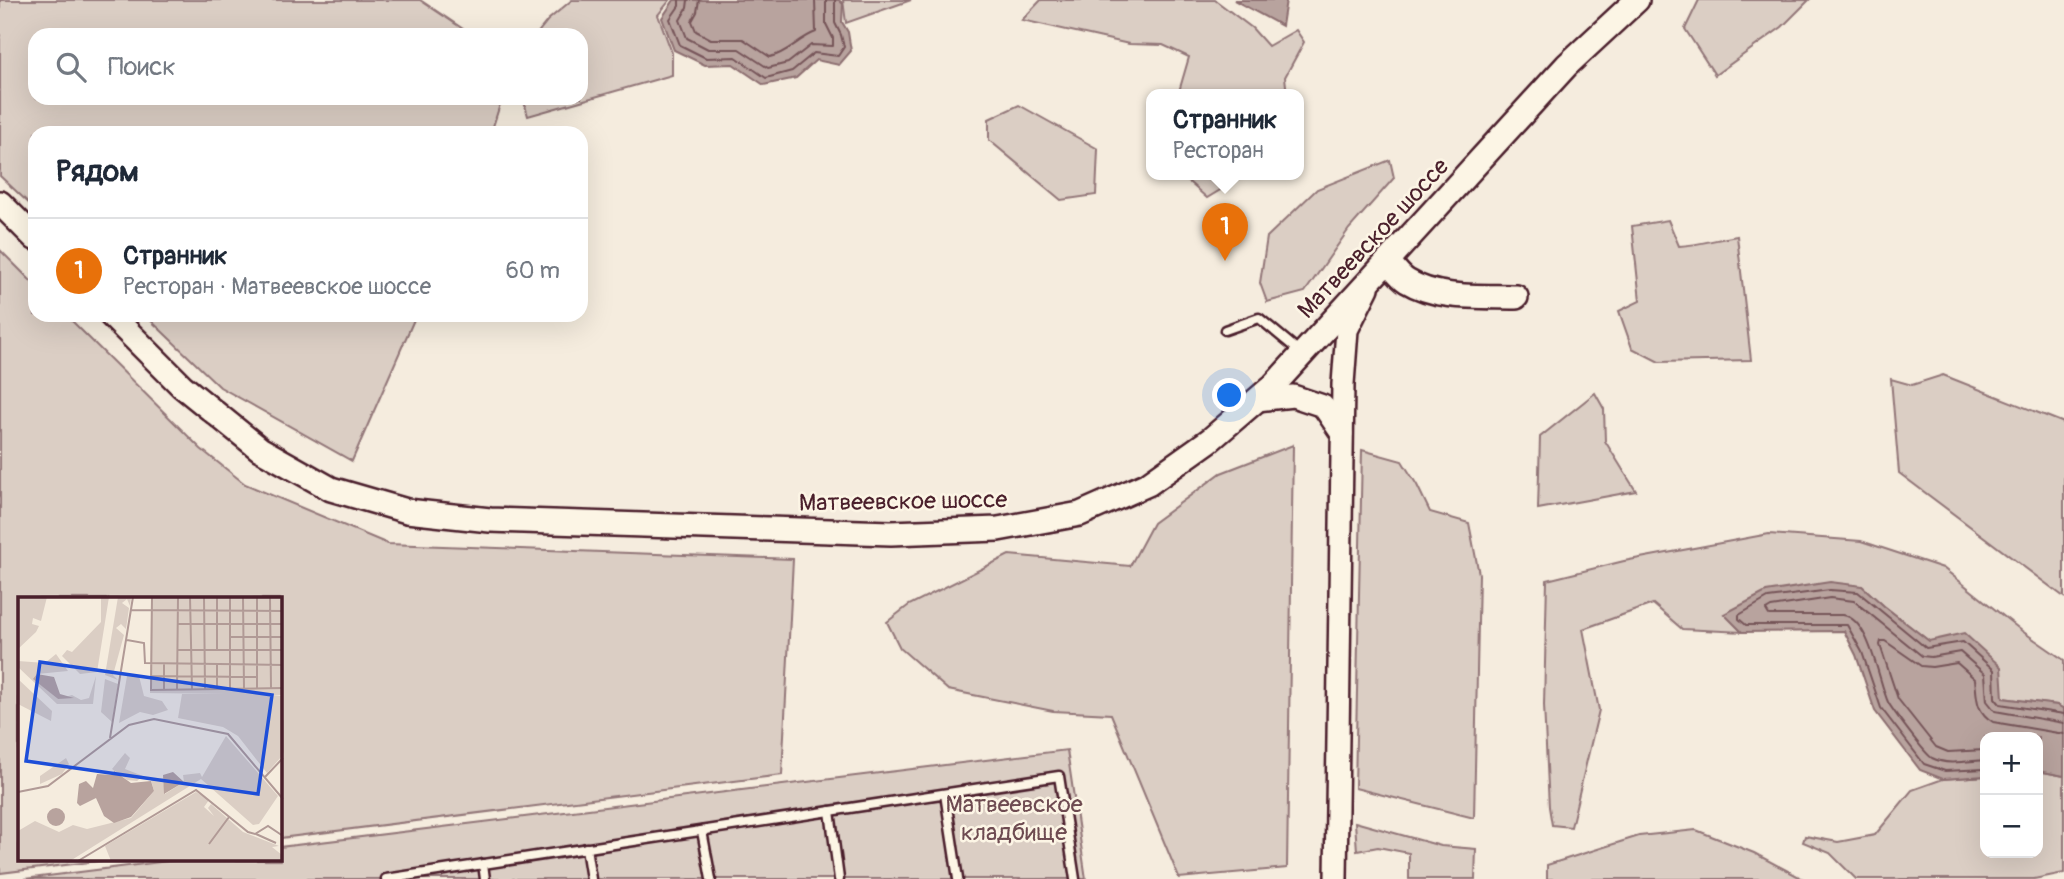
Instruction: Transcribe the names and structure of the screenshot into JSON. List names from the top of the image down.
{
  "streets": {
    "main road": ["Матвеевское шоссе"]
  },
  "parks": ["Матвеевское кладбище"],
  "page": {
    "search": "Поиск",
    "popup": ["Странник", "Ресторан"],
    "heading": "Рядом",
    "pins": "1",
    "list": [
      {
        "mark": "1",
        "name": "Странник",
        "note": "Ресторан · Матвеевское шоссе",
        "value": "60 m"
      }
    ],
    "map_buttons": ["+", "−"]
  }
}
